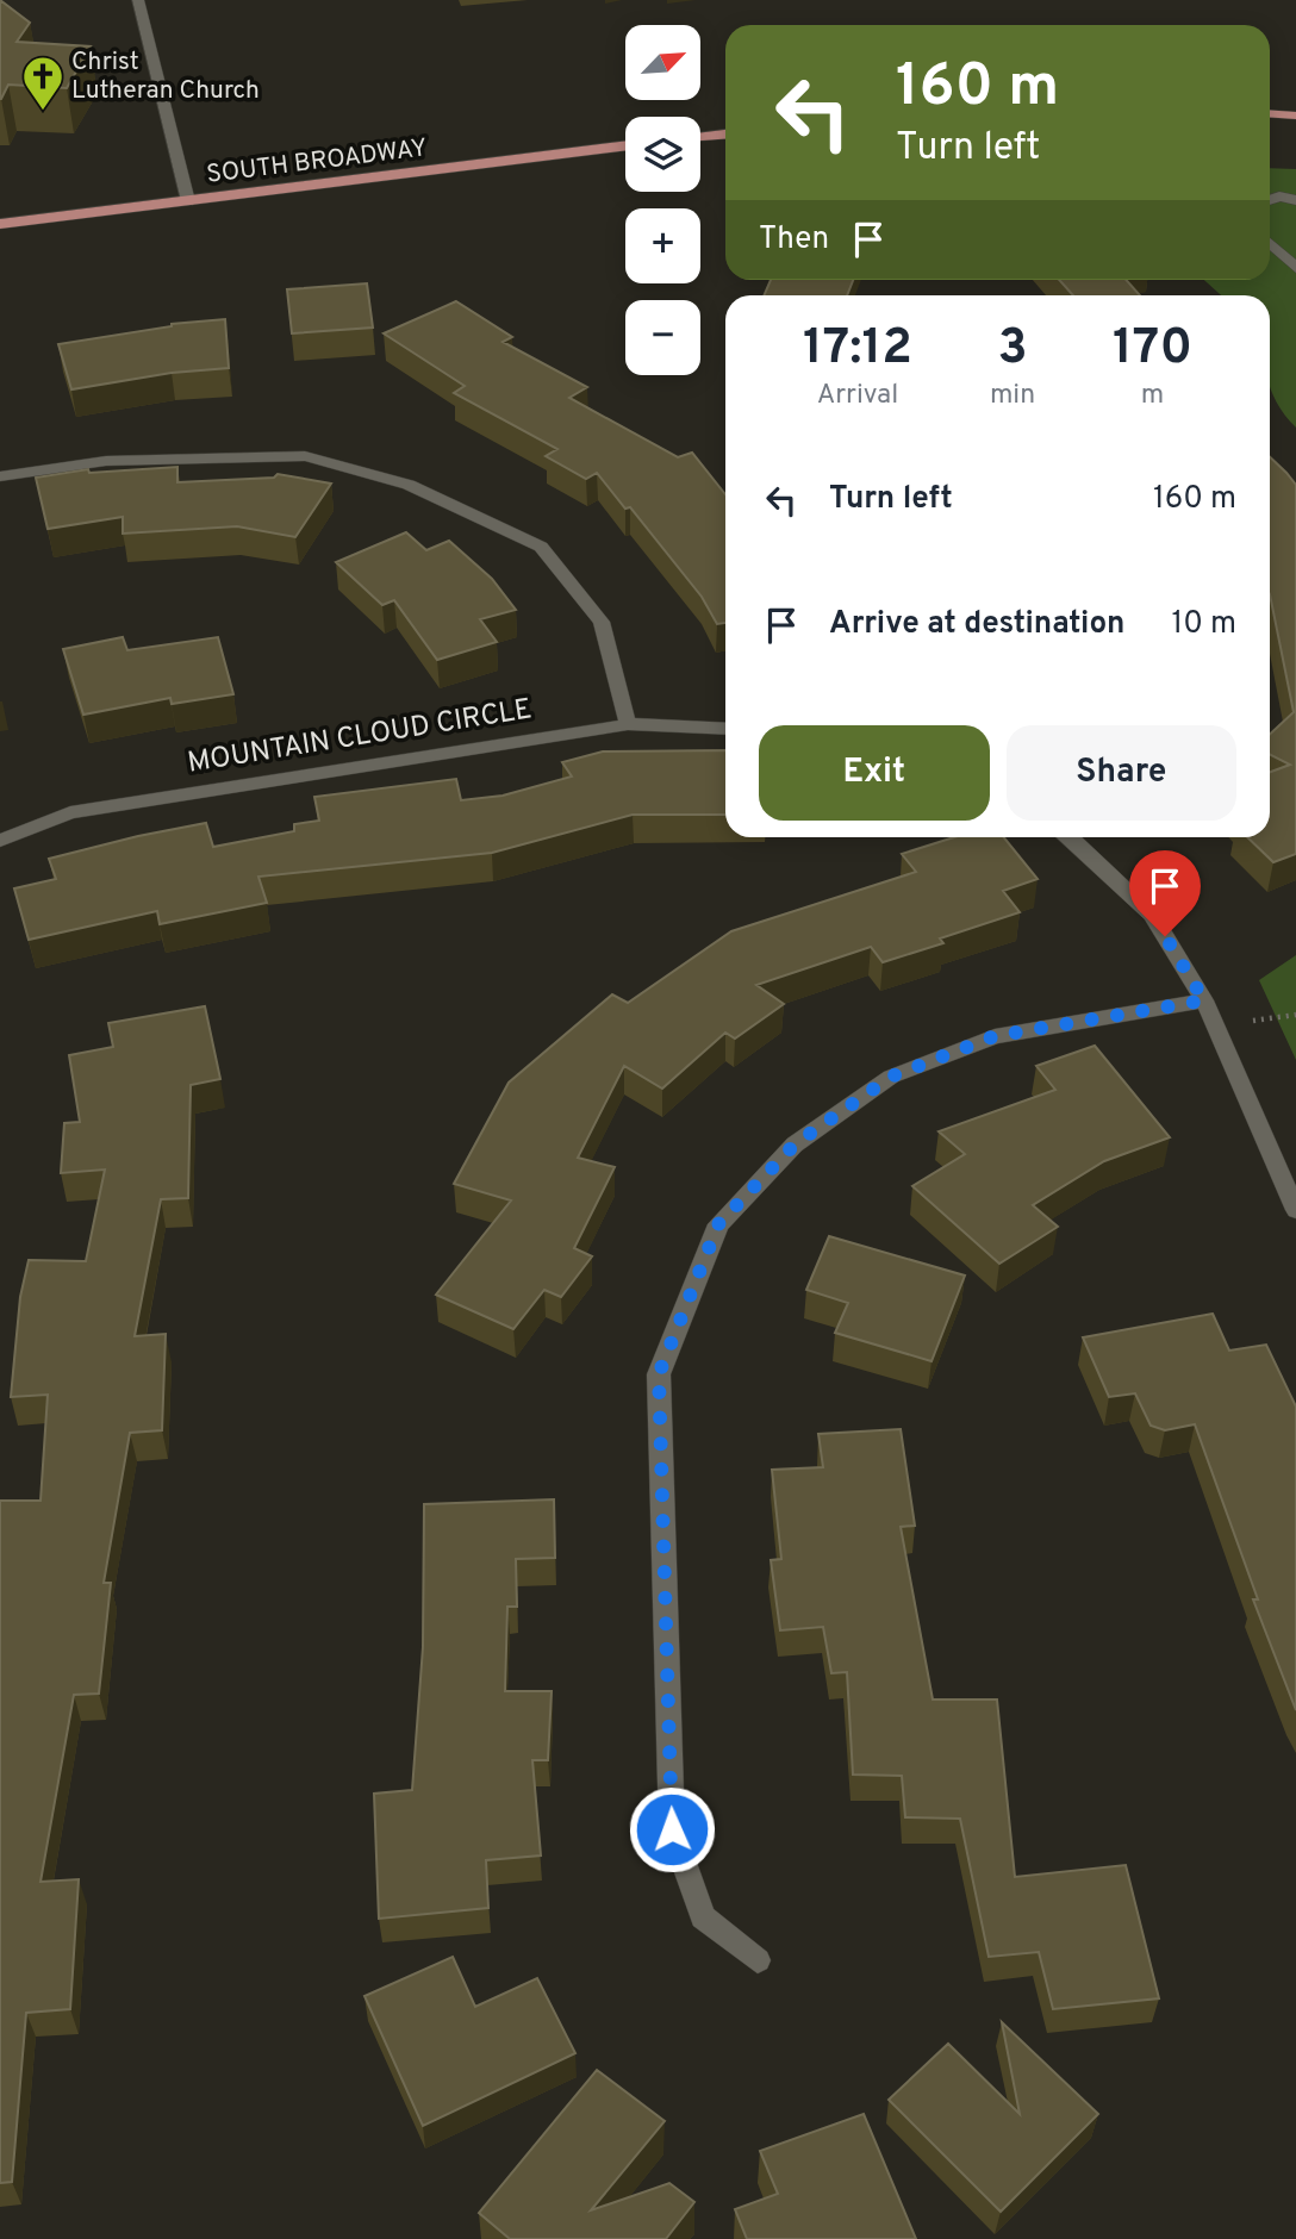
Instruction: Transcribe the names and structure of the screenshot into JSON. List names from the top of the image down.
{
  "streets": {
    "main road": ["SOUTH BROADWAY"],
    "street": ["MOUNTAIN CLOUD CIRCLE"]
  },
  "places": {
    "church": ["Christ Lutheran Church"]
  },
  "north": "top right",
  "page": {
    "map_buttons": ["+", "−"],
    "turn": ["160 m", "Turn left"],
    "then": "Then",
    "eta": [
      "17:12",
      "Arrival",
      "3",
      "min",
      "170",
      "m"
    ],
    "list": [
      {
        "name": "Turn left",
        "value": "160 m"
      },
      {
        "name": "Arrive at destination",
        "value": "10 m"
      }
    ],
    "buttons": ["Exit", "Share"]
  }
}
